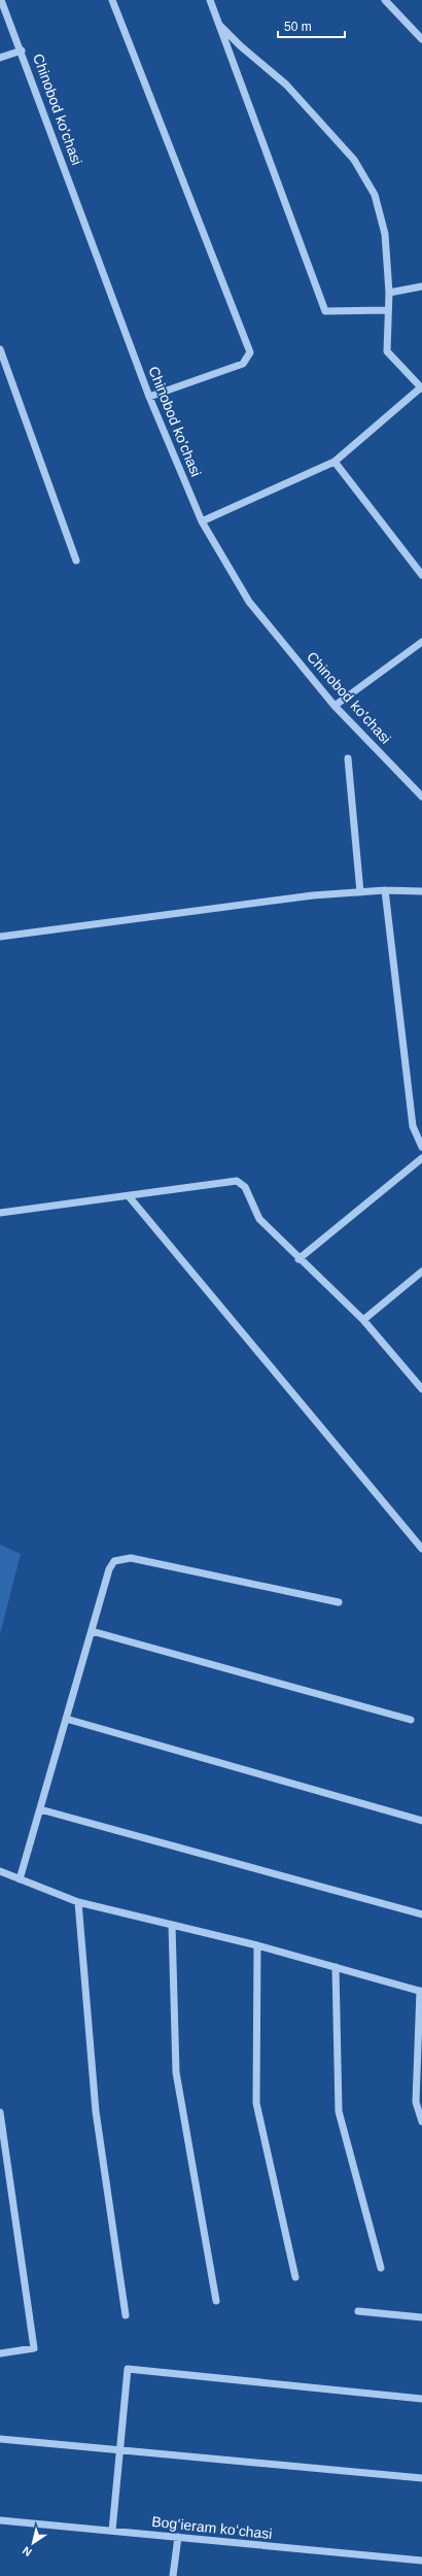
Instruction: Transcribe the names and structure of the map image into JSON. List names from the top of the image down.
{
  "streets": {
    "street": ["Chinobod ko'chasi", "Bogʻieram koʻchasi"]
  },
  "scale_bar": "50 m",
  "north": "bottom left"
}
